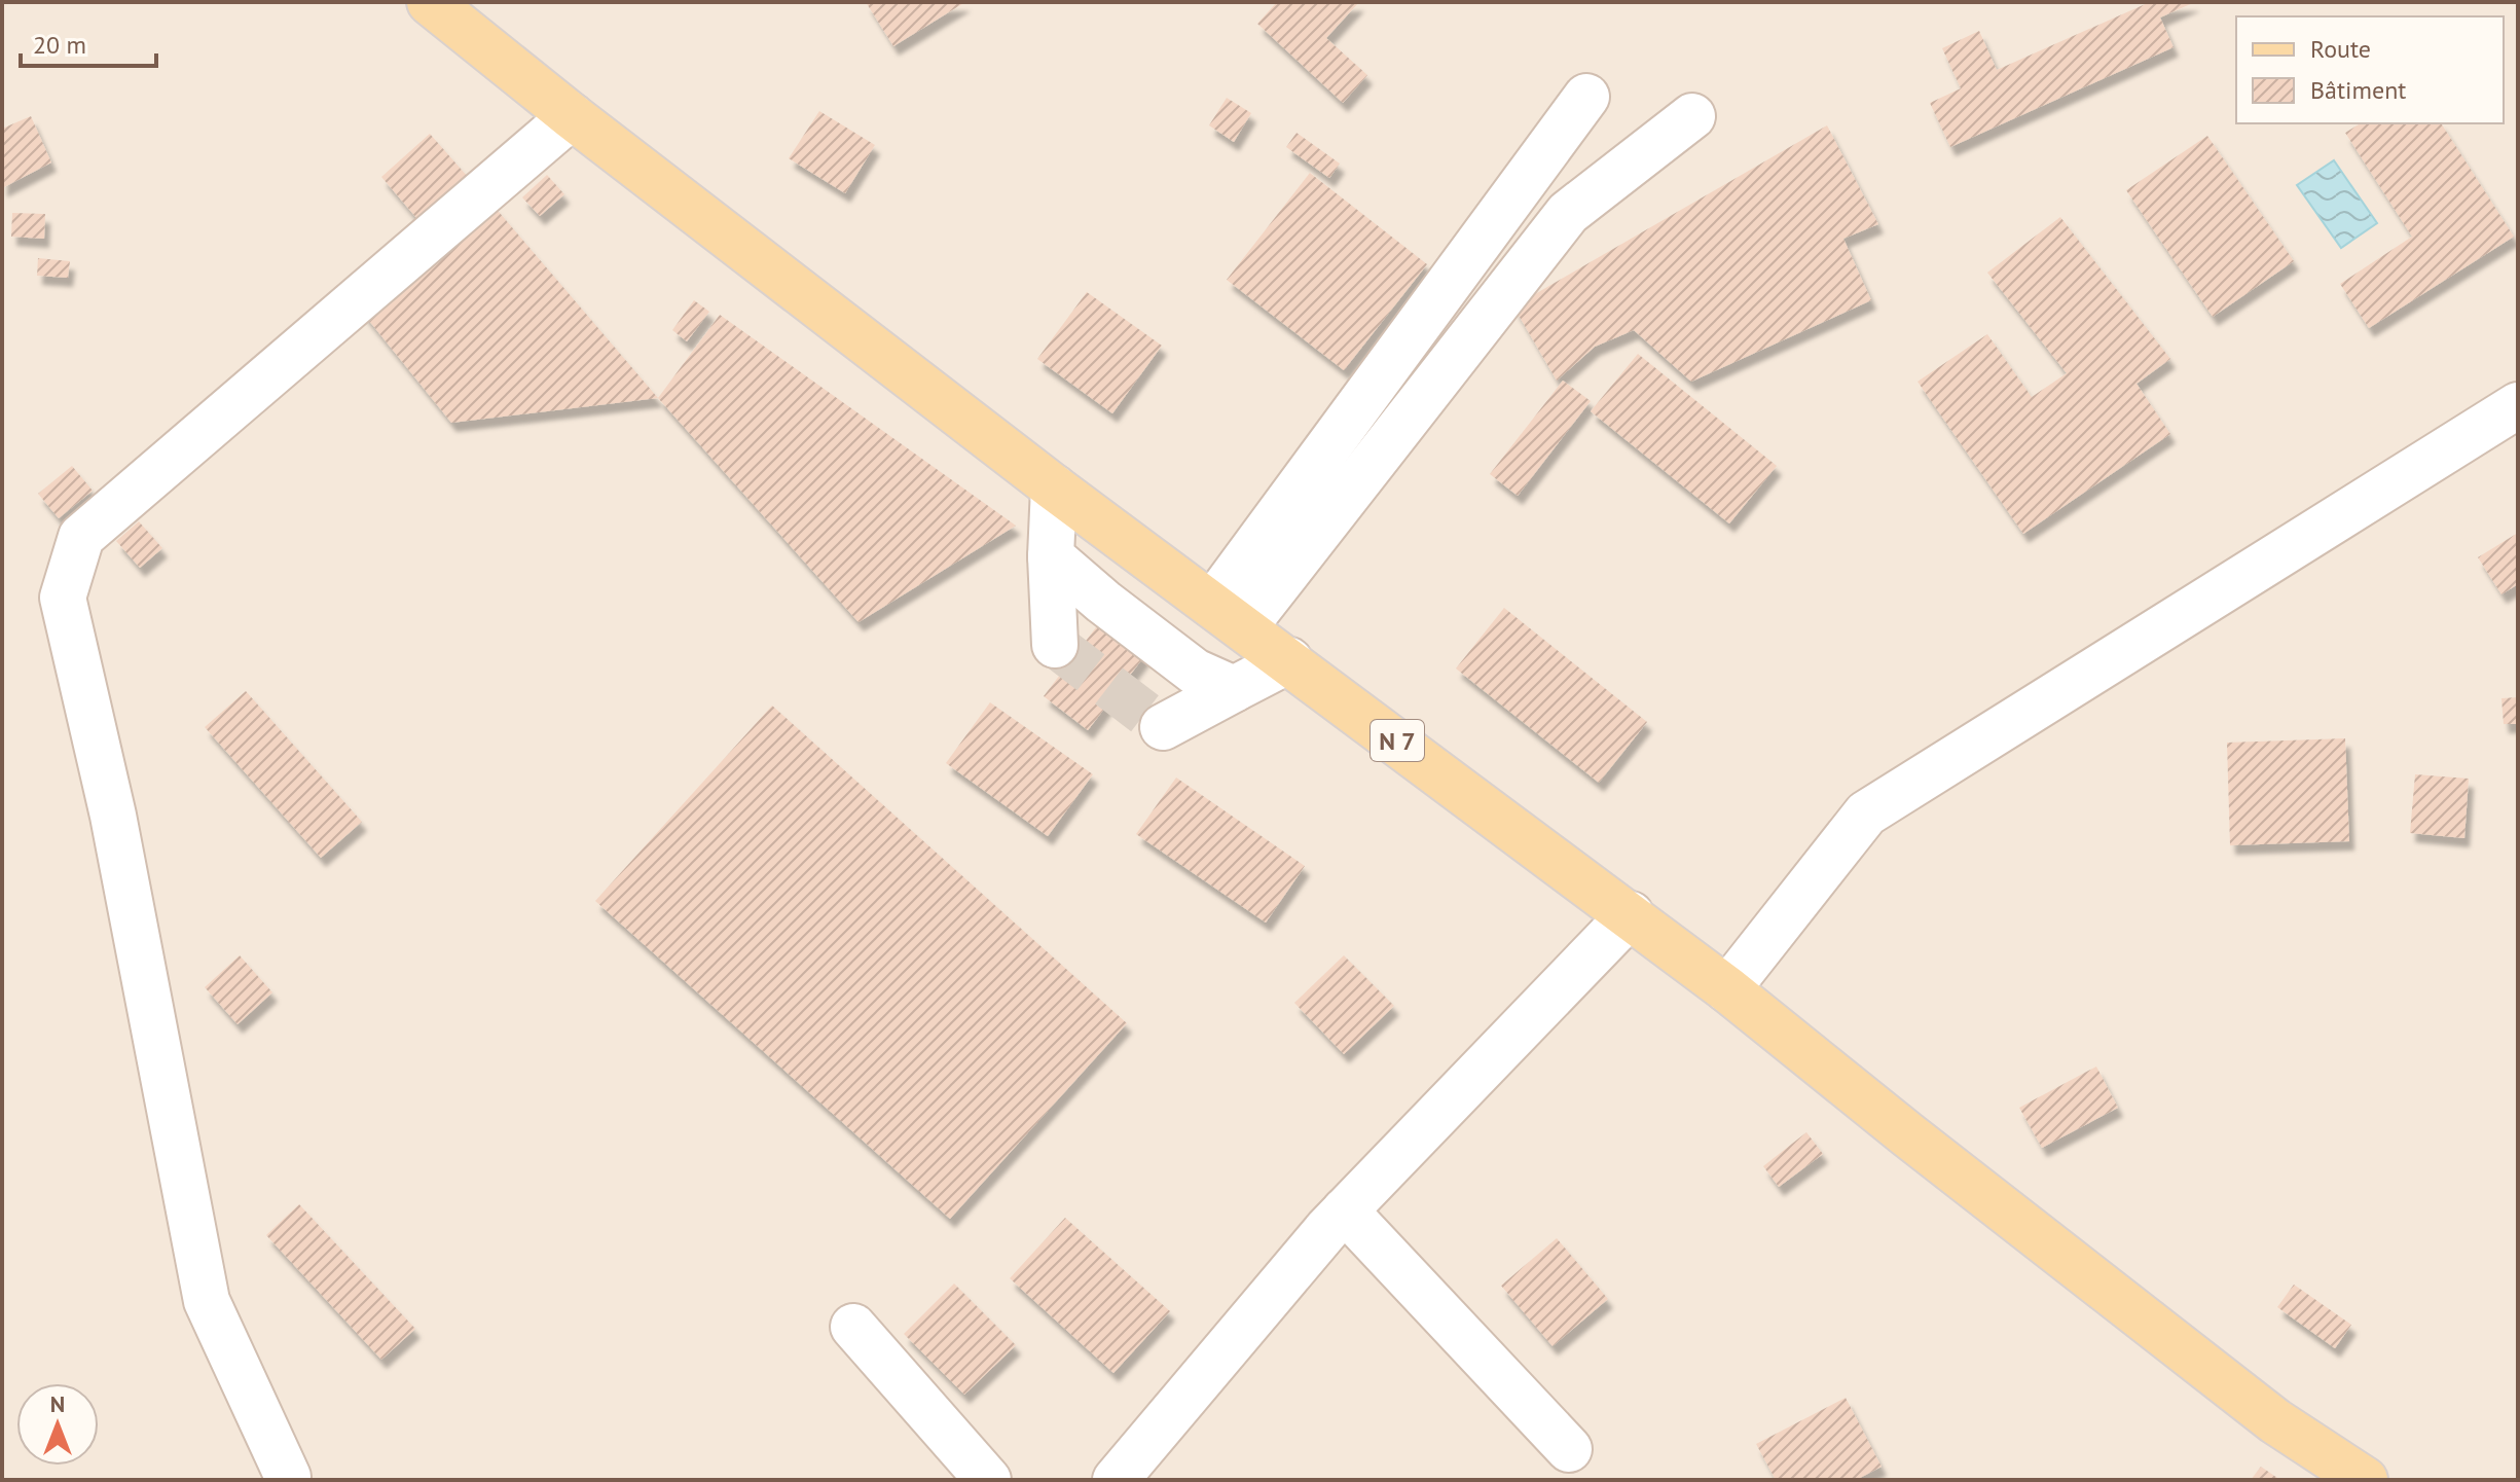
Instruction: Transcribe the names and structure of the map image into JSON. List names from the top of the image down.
{
  "streets": {
    "main road": ["N 7"]
  },
  "legend": ["Route", "Bâtiment"],
  "scale_bar": "20 m",
  "north": "top"
}
